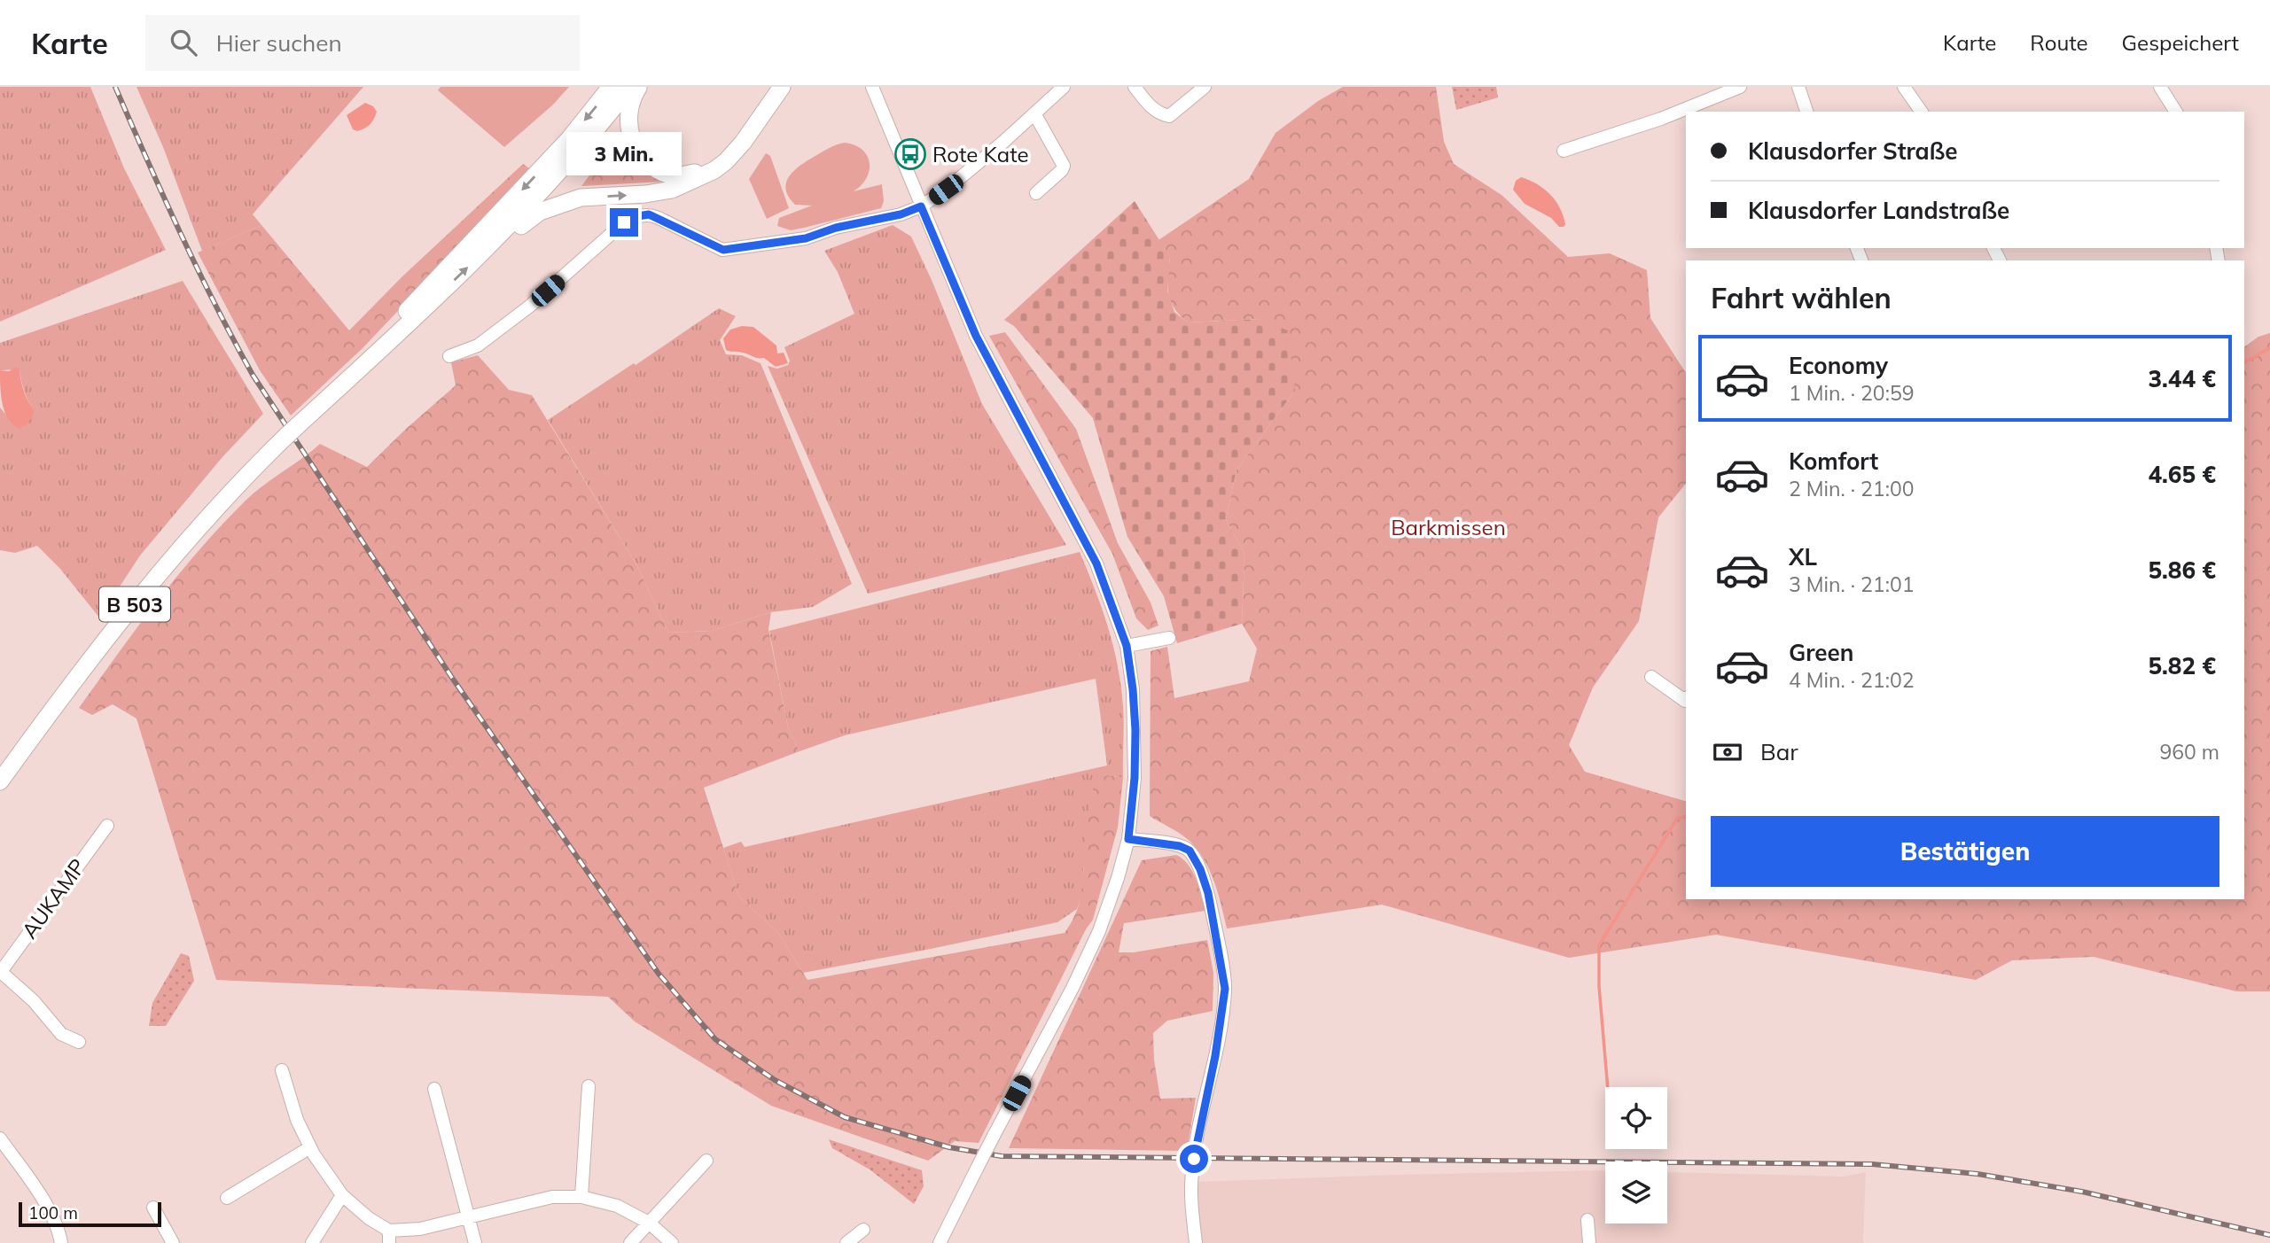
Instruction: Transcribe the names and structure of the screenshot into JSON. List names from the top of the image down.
{
  "streets": {
    "highway": ["B 503"],
    "street": ["AUKAMP"]
  },
  "parks": ["Barkmissen"],
  "places": {
    "bus stop": ["Rote Kate"]
  },
  "scale_bar": "100 m",
  "page": {
    "header": "Karte",
    "search": "Hier suchen",
    "nav": ["Karte", "Route", "Gespeichert"],
    "banner": ["Klausdorfer Straße", "Klausdorfer Landstraße"],
    "bubble": "3 Min.",
    "heading": "Fahrt wählen",
    "list": [
      {
        "name": "Economy",
        "note": "1 Min. · 20:59",
        "value": "3.44 €"
      },
      {
        "name": "Komfort",
        "note": "2 Min. · 21:00",
        "value": "4.65 €"
      },
      {
        "name": "XL",
        "note": "3 Min. · 21:01",
        "value": "5.86 €"
      },
      {
        "name": "Green",
        "note": "4 Min. · 21:02",
        "value": "5.82 €"
      }
    ],
    "pay": ["Bar", "960 m"],
    "buttons": "Bestätigen",
    "scale": "100 m"
  }
}
